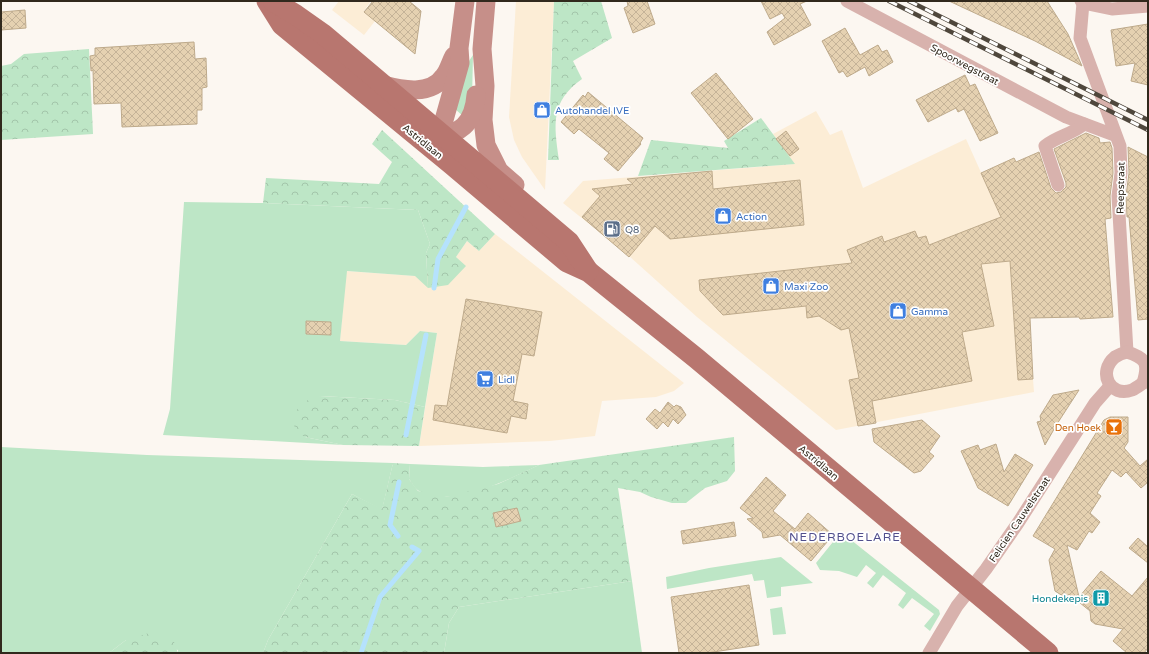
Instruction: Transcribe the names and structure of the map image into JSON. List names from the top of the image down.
{
  "streets": {
    "main road": ["Astridlaan"],
    "street": ["Spoorwegstraat", "Reepstraat", "Felicien Cauwelstraat"]
  },
  "crossings": [
    ["Spoorwegstraat", "Reepstraat"],
    ["Astridlaan", "Felicien Cauwelstraat"],
    ["Reepstraat", "Felicien Cauwelstraat"]
  ],
  "districts": ["NEDERBOELARE"],
  "places": {
    "shop": [
      "Autohandel IVE",
      "Action",
      "Maxi Zoo",
      "Gamma"
    ],
    "fuel station": ["Q8"],
    "supermarket": ["Lidl"],
    "bar": ["Den Hoek"],
    "building": ["Hondekepis"]
  }
}
